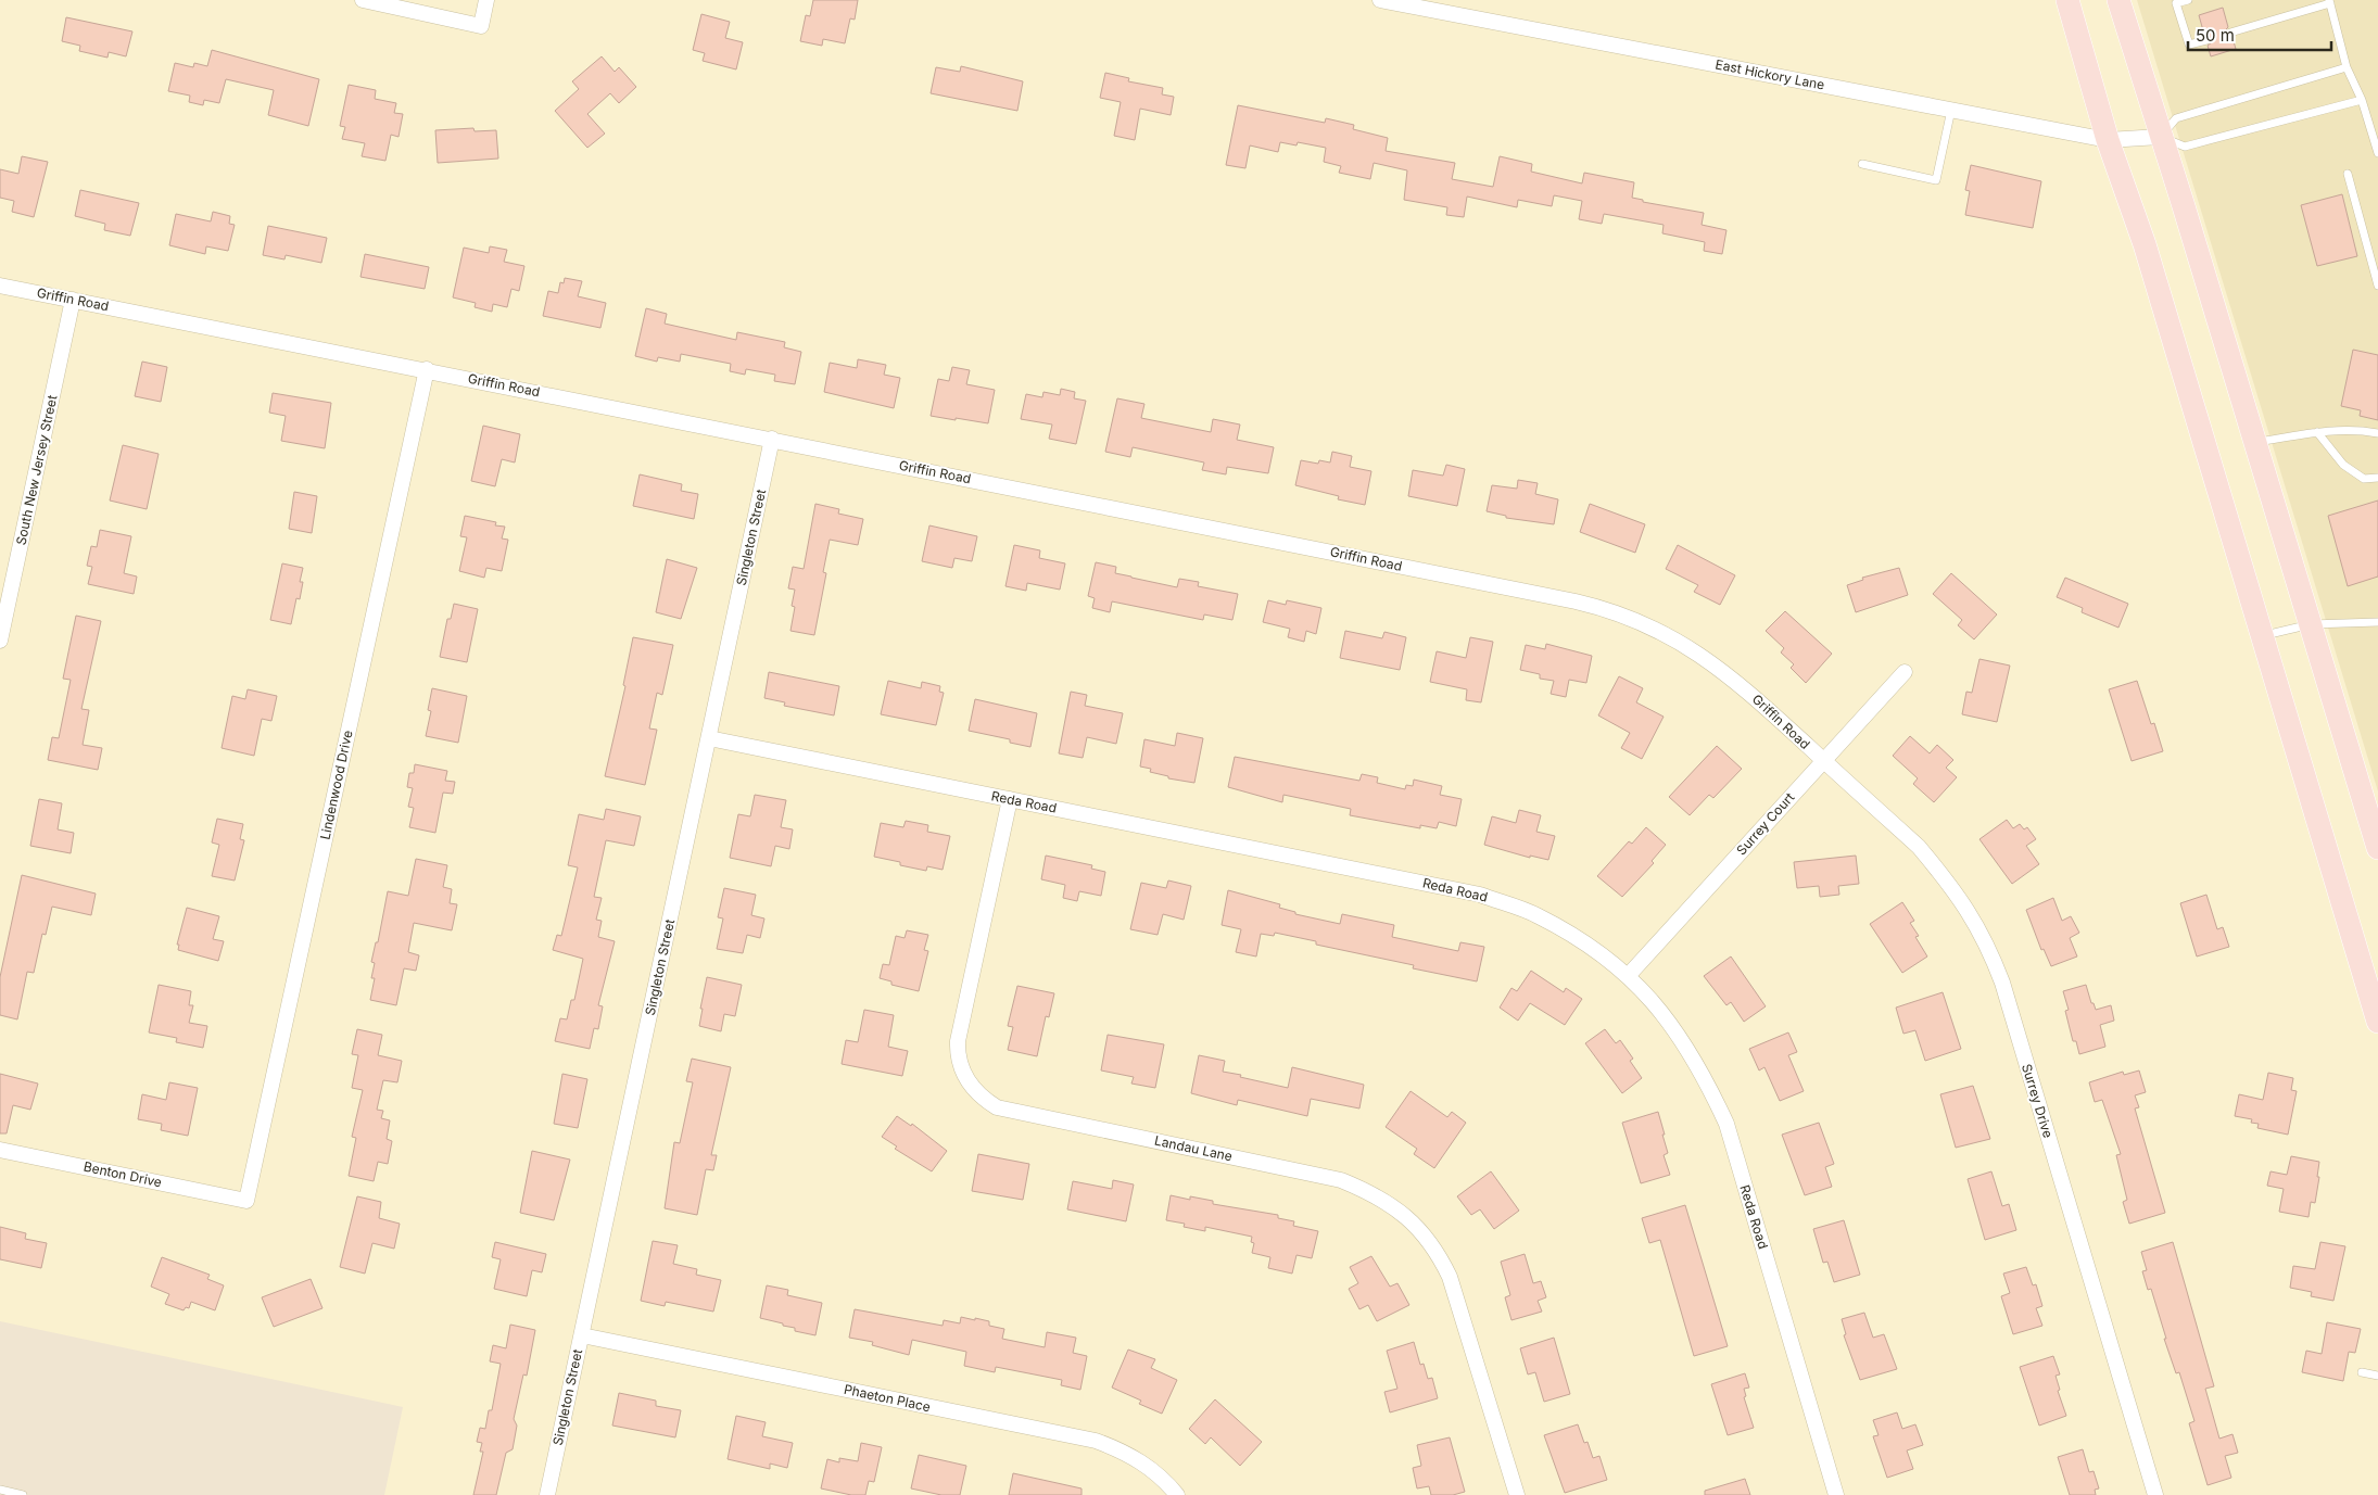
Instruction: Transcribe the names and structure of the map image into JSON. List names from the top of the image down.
{
  "streets": {
    "street": [
      "East Hickory Lane",
      "Griffin Road",
      "South New Jersey Street",
      "Singleton Street",
      "Lindenwood Drive",
      "Reda Road",
      "Surrey Court",
      "Surrey Drive",
      "Landau Lane",
      "Benton Drive",
      "Phaeton Place"
    ]
  },
  "crossings": [
    ["Griffin Road", "South New Jersey Street"],
    ["Griffin Road", "Singleton Street"],
    ["Griffin Road", "Lindenwood Drive"],
    ["Griffin Road", "Surrey Court"],
    ["Griffin Road", "Surrey Drive"],
    ["Singleton Street", "Reda Road"],
    ["Singleton Street", "Phaeton Place"],
    ["Lindenwood Drive", "Benton Drive"],
    ["Reda Road", "Surrey Court"],
    ["Reda Road", "Landau Lane"],
    ["Surrey Court", "Surrey Drive"]
  ],
  "scale_bar": "50 m"
}
